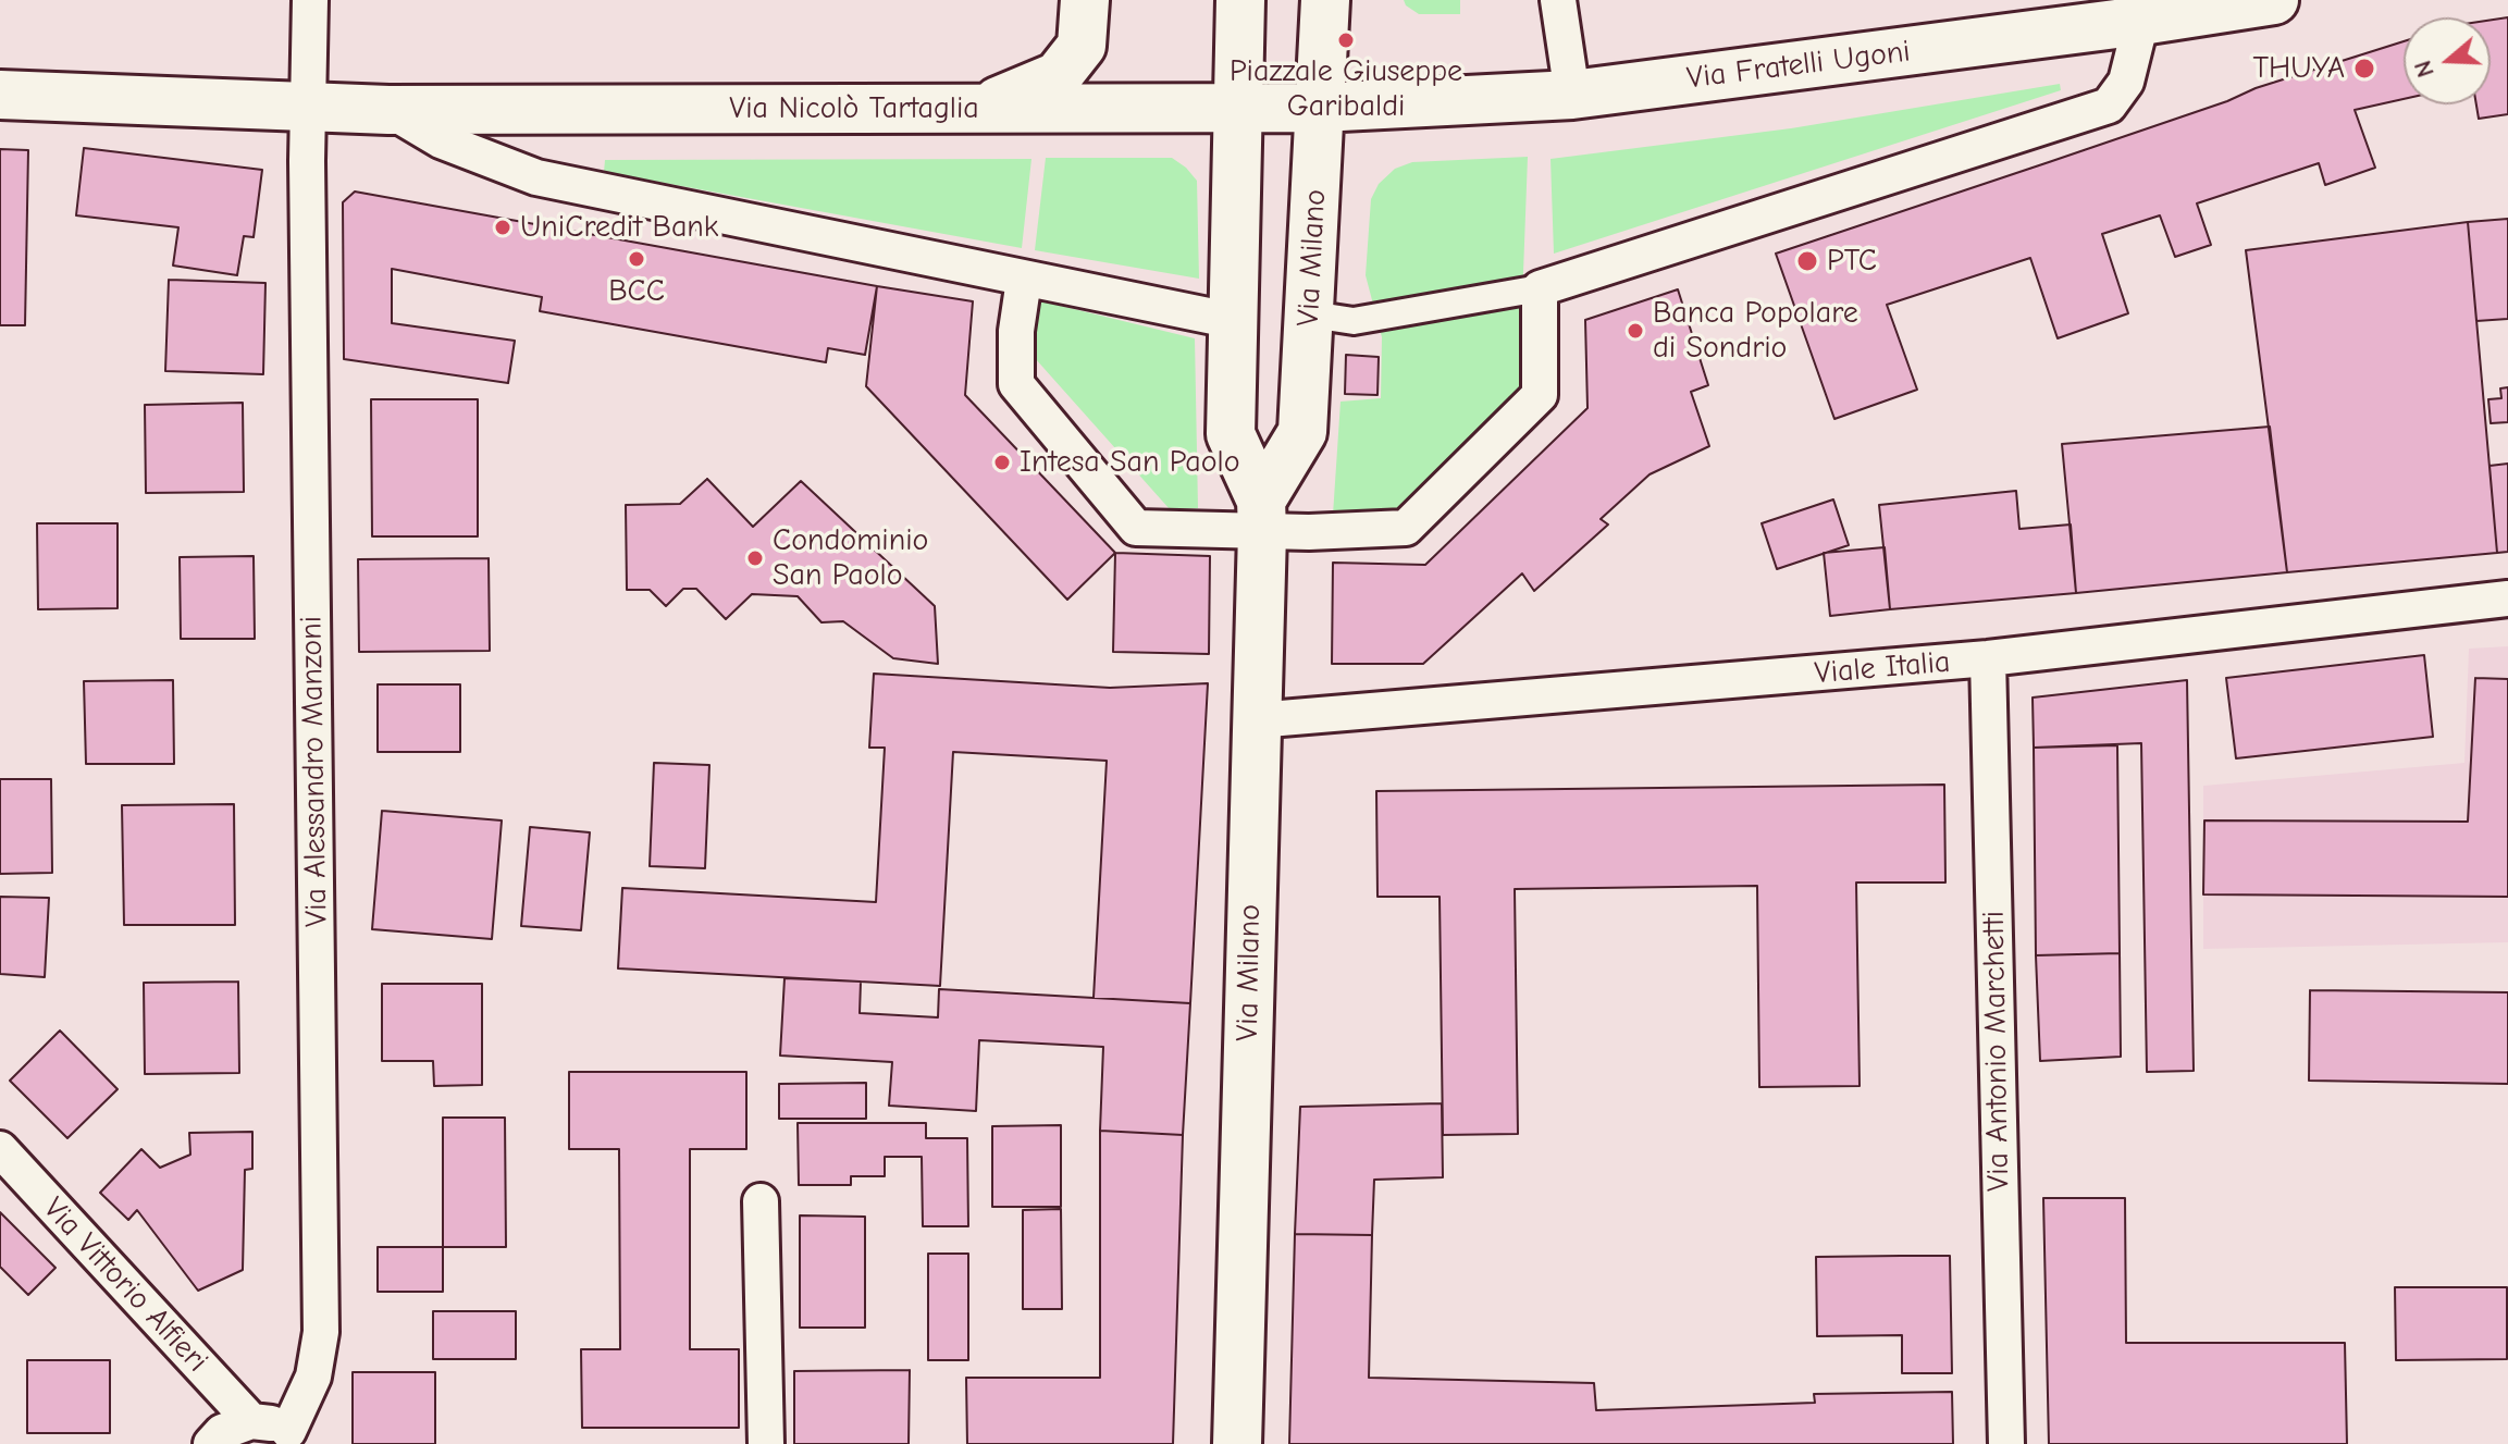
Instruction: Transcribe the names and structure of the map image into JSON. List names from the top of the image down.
{
  "streets": {
    "main road": ["Via Fratelli Ugoni", "Via Nicolò Tartaglia", "Via Milano"],
    "street": [
      "Viale Italia",
      "Via Alessandro Manzoni",
      "Via Antonio Marchetti",
      "Via Vittorio Alfieri"
    ]
  },
  "crossings": [
    ["Via Fratelli Ugoni", "Via Nicolò Tartaglia"],
    ["Via Fratelli Ugoni", "Via Milano"],
    ["Via Nicolò Tartaglia", "Via Milano"],
    ["Via Nicolò Tartaglia", "Via Alessandro Manzoni"],
    ["Via Milano", "Viale Italia"],
    ["Viale Italia", "Via Antonio Marchetti"],
    ["Via Alessandro Manzoni", "Via Vittorio Alfieri"]
  ],
  "places": [
    "Piazzale Giuseppe Garibaldi",
    "THUYA",
    "UniCredit Bank",
    "BCC",
    "PTC",
    "Banca Popolare di Sondrio",
    "Intesa San Paolo",
    "Condominio San Paolo"
  ],
  "north": "left"
}
